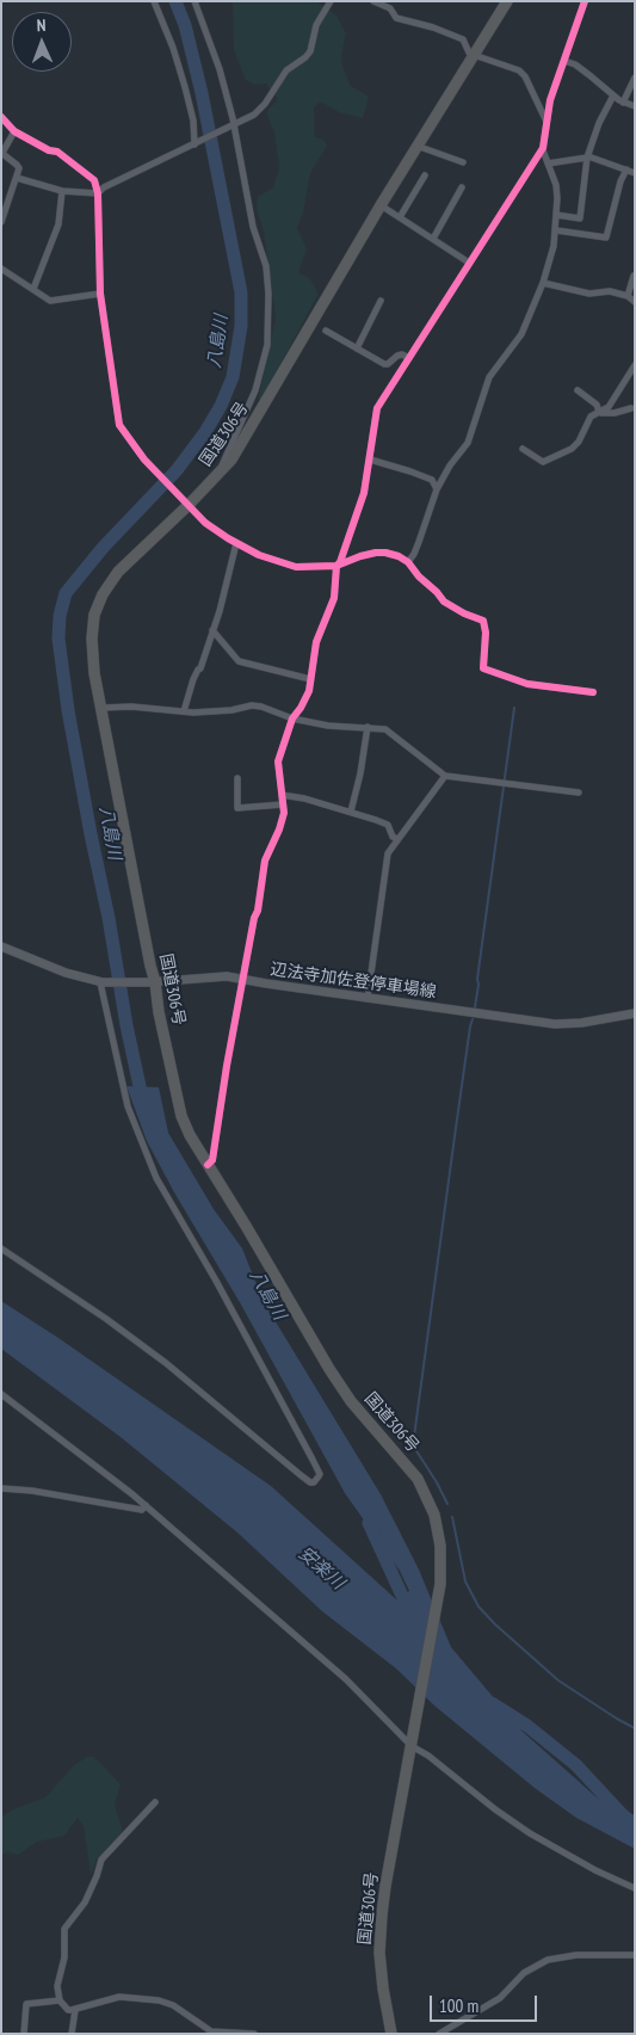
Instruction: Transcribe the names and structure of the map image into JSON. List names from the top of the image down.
{
  "streets": {
    "highway": ["国道306号"],
    "main road": ["辺法寺加佐登停車場線"]
  },
  "crossings": [
    ["国道306号", "辺法寺加佐登停車場線"]
  ],
  "water": ["八島川", "安楽川"],
  "scale_bar": "100 m",
  "north": "top"
}
